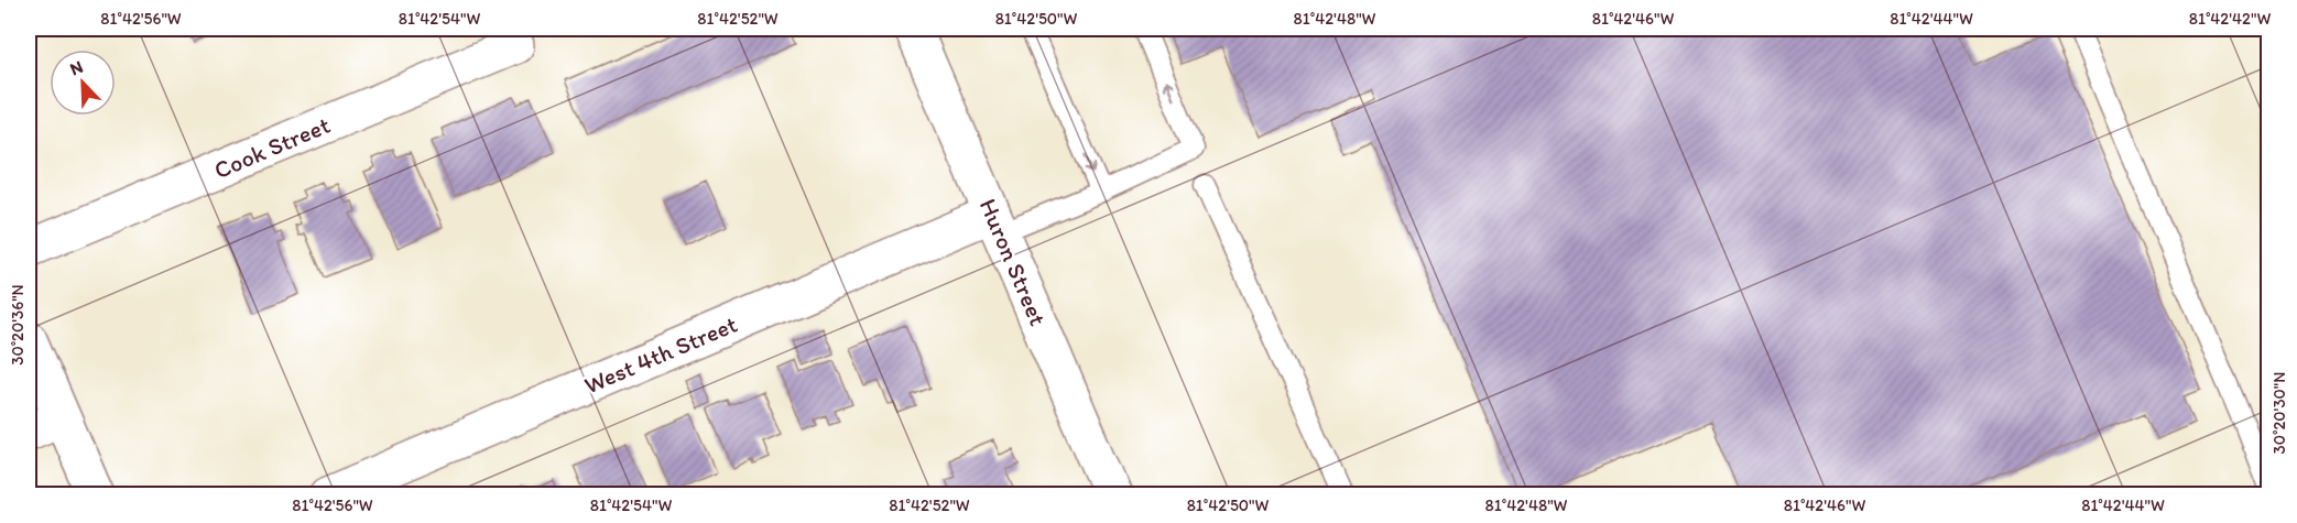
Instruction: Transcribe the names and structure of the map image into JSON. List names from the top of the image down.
{
  "streets": {
    "street": ["Cook Street", "Huron Street", "West 4th Street"]
  },
  "crossings": [
    ["Huron Street", "West 4th Street"]
  ],
  "north": "top left",
  "coordinates": [
    "81°42'56\"W",
    "81°42'54\"W",
    "81°42'52\"W",
    "81°42'50\"W",
    "81°42'48\"W",
    "81°42'46\"W",
    "81°42'44\"W",
    "81°42'42\"W",
    "30°20'36\"N",
    "30°20'30\"N"
  ]
}
